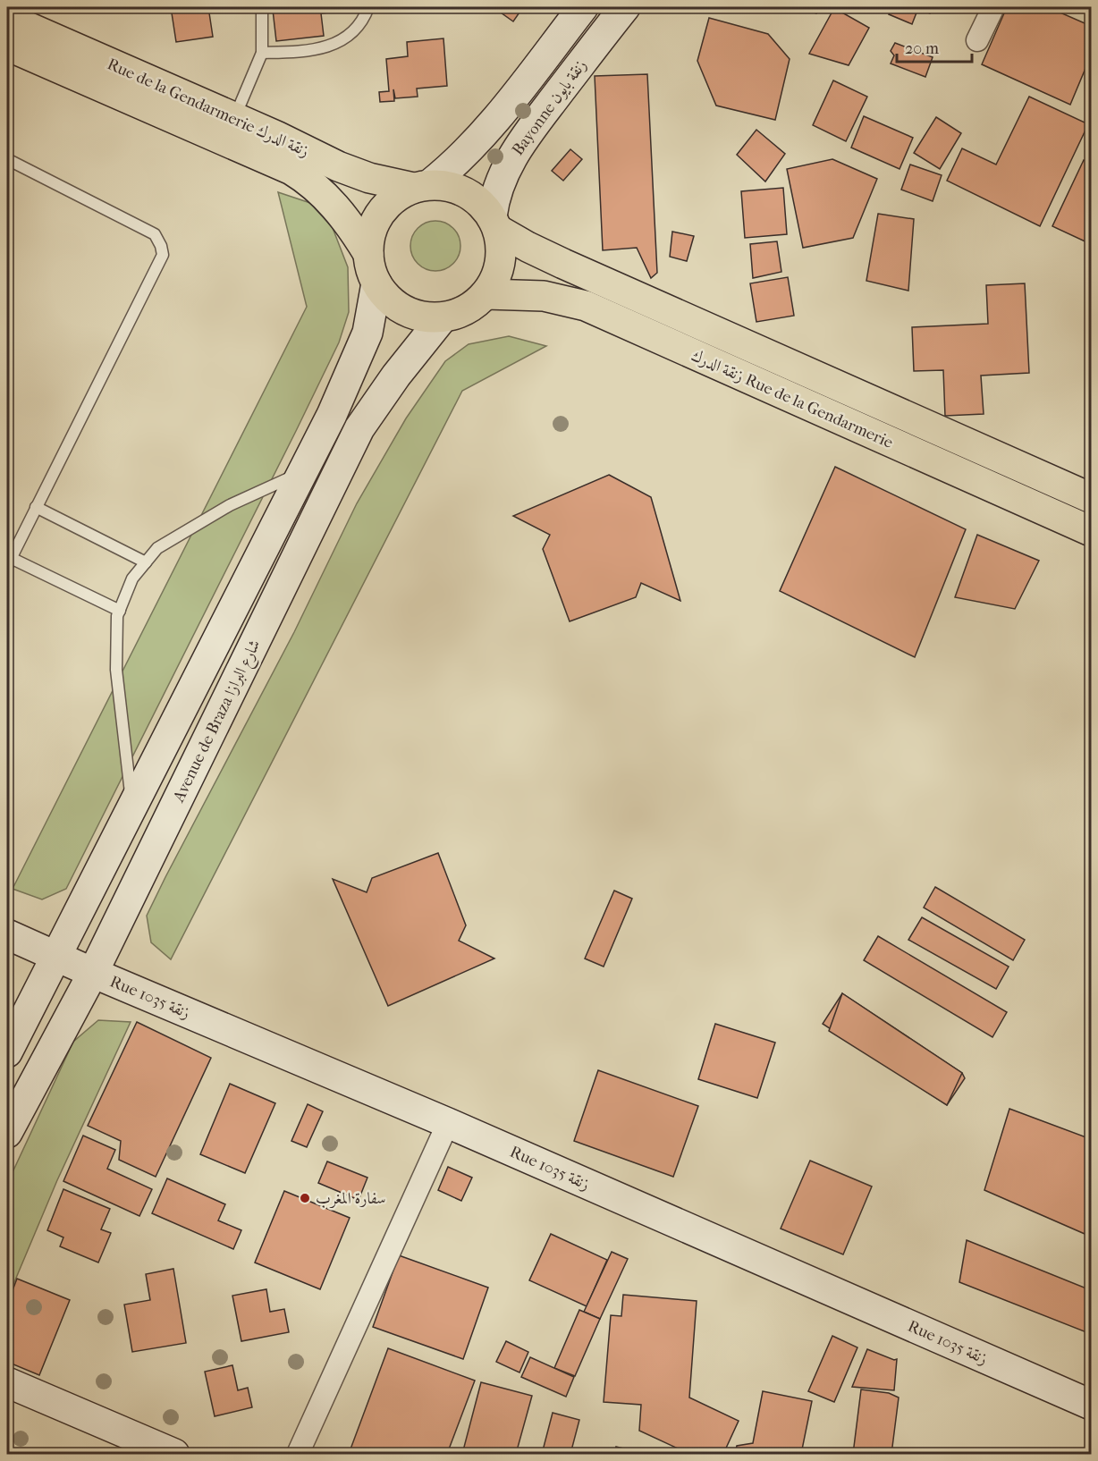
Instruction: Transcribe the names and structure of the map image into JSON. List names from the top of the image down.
{
  "streets": {
    "main road": [
      "Rue de la Gendarmerie زنقة الدرك",
      "Bayonne زنقة بايون",
      "زنقة الدرك Rue de la Gendarmerie",
      "Avenue de Braza شارع البرازا",
      "Rue 1035 زنقة"
    ]
  },
  "crossings": [
    ["Rue de la Gendarmerie زنقة الدرك", "Bayonne زنقة بايون"],
    ["Rue de la Gendarmerie زنقة الدرك", "زنقة الدرك Rue de la Gendarmerie"],
    ["Rue de la Gendarmerie زنقة الدرك", "Avenue de Braza شارع البرازا"],
    ["Bayonne زنقة بايون", "زنقة الدرك Rue de la Gendarmerie"],
    ["Bayonne زنقة بايون", "Avenue de Braza شارع البرازا"],
    ["زنقة الدرك Rue de la Gendarmerie", "Avenue de Braza شارع البرازا"],
    ["Avenue de Braza شارع البرازا", "Rue 1035 زنقة"]
  ],
  "places": ["سفارة المغرب"],
  "scale_bar": "20 m"
}
